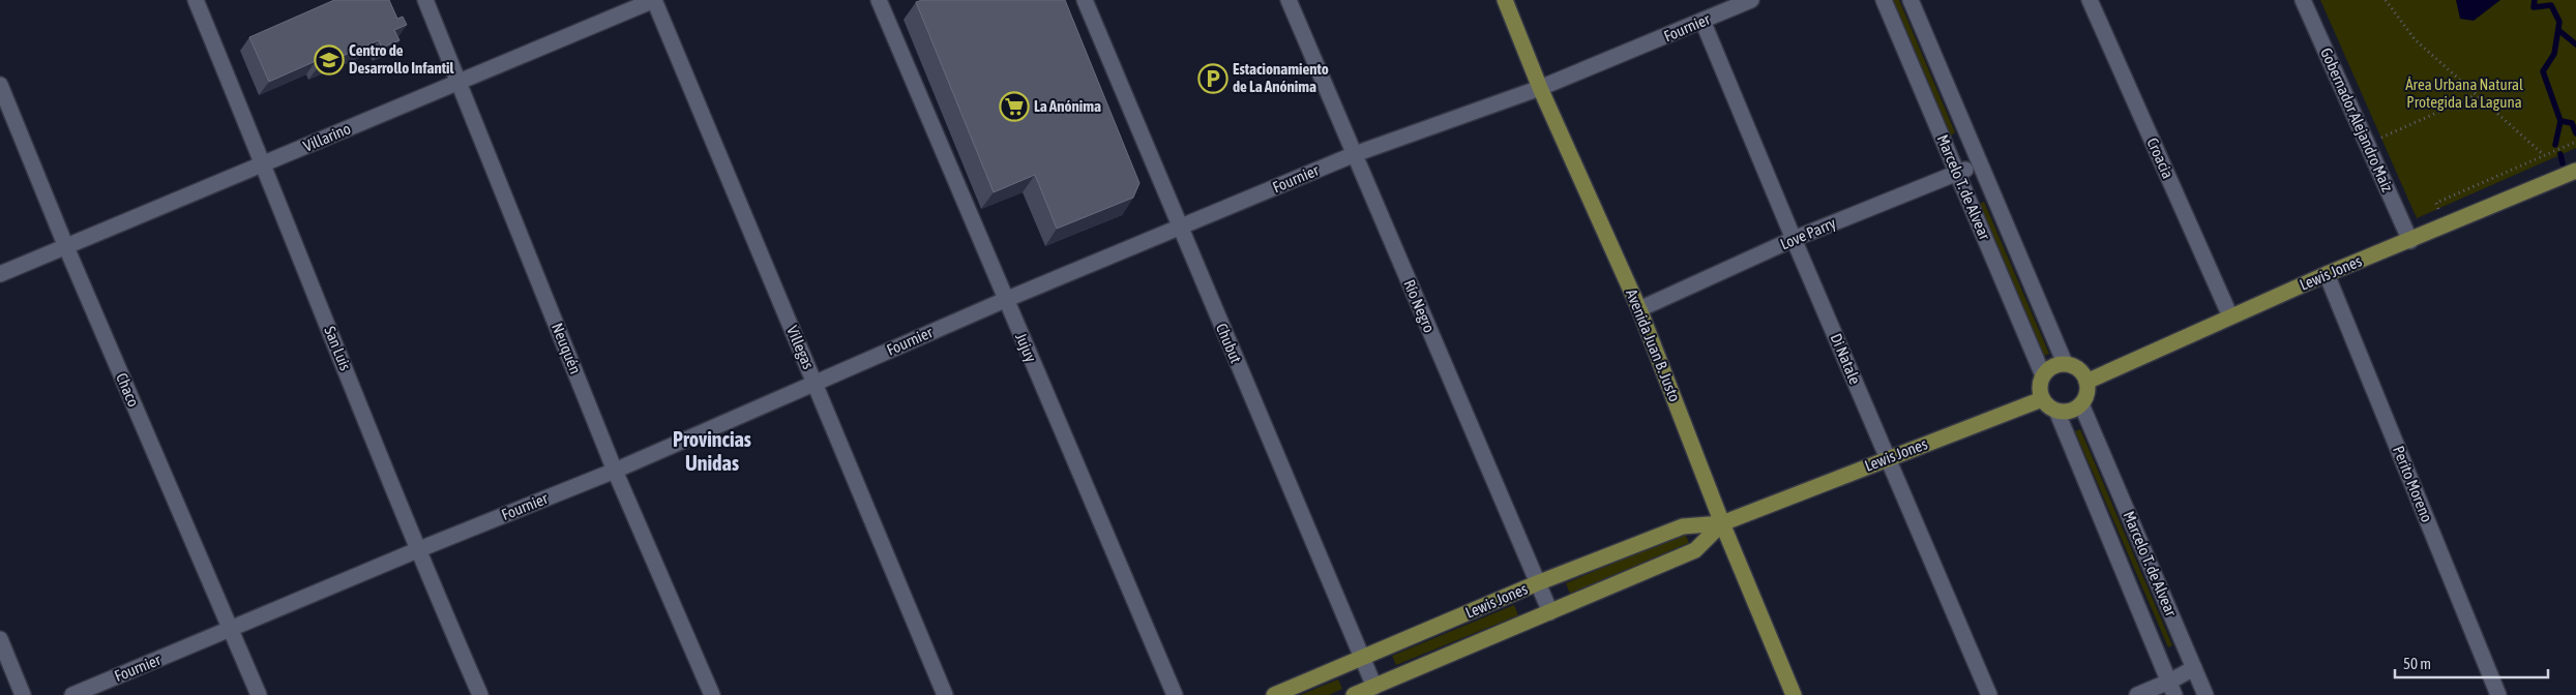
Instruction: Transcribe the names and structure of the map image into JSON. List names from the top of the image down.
{
  "streets": {
    "main road": ["Lewis Jones", "Avenida Juan B. Justo"],
    "street": [
      "Fournier",
      "Gobernador Alejandro Maiz",
      "Villarino",
      "Croacia",
      "Marcelo T. de Alvear",
      "Love Parry",
      "Río Negro",
      "Chubut",
      "Villegas",
      "Jujuy",
      "San Luis",
      "Neuquén",
      "Di Natale",
      "Chaco",
      "Perito Moreno"
    ]
  },
  "crossings": [
    ["Fournier", "Río Negro"],
    ["Fournier", "Chubut"],
    ["Fournier", "Avenida Juan B. Justo"],
    ["Fournier", "Villegas"],
    ["Fournier", "Jujuy"],
    ["Fournier", "San Luis"],
    ["Fournier", "Neuquén"],
    ["Fournier", "Di Natale"],
    ["Fournier", "Chaco"],
    ["Gobernador Alejandro Maiz", "Lewis Jones"],
    ["Villarino", "Villegas"],
    ["Villarino", "San Luis"],
    ["Villarino", "Neuquén"],
    ["Villarino", "Chaco"],
    ["Croacia", "Lewis Jones"],
    ["Marcelo T. de Alvear", "Love Parry"],
    ["Marcelo T. de Alvear", "Lewis Jones"],
    ["Love Parry", "Avenida Juan B. Justo"],
    ["Love Parry", "Di Natale"],
    ["Lewis Jones", "Río Negro"],
    ["Lewis Jones", "Chubut"],
    ["Lewis Jones", "Avenida Juan B. Justo"],
    ["Lewis Jones", "Di Natale"],
    ["Lewis Jones", "Perito Moreno"]
  ],
  "districts": ["Provincias Unidas"],
  "parks": ["Área Urbana Natural Protegida La Laguna"],
  "places": {
    "school or university": ["Centro de Desarrollo Infantil"],
    "parking": ["Estacionamiento de La Anónima"],
    "supermarket": ["La Anónima"]
  },
  "scale_bar": "50 m"
}
